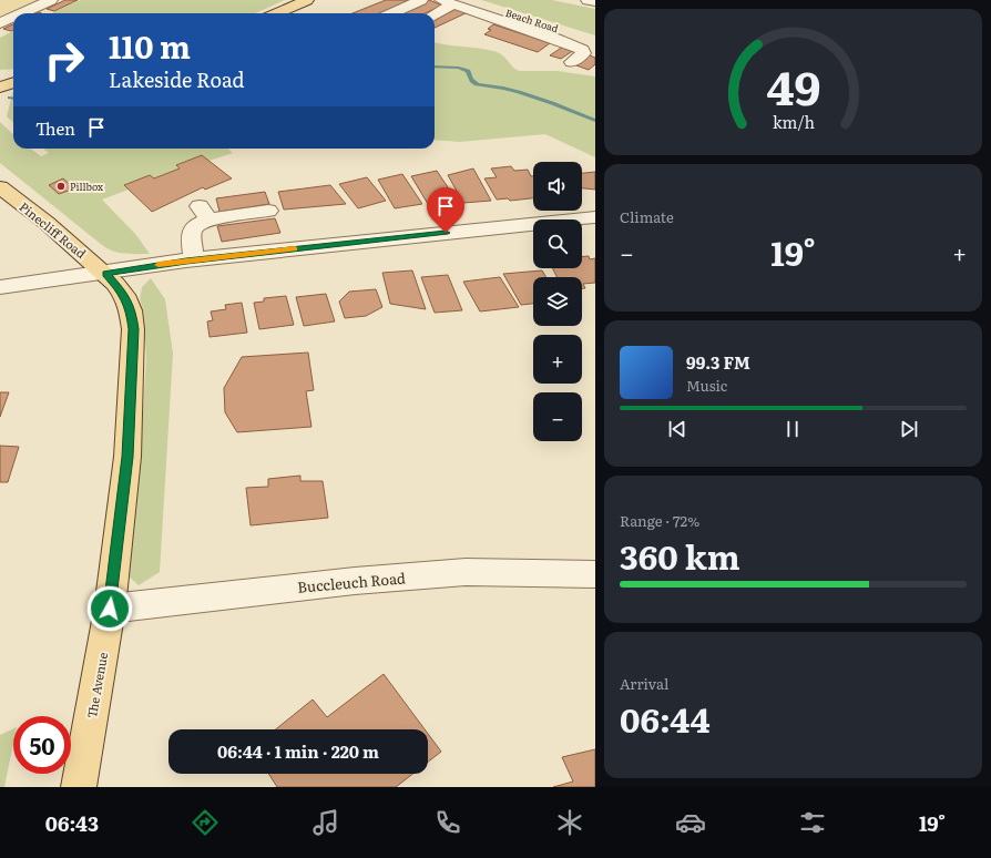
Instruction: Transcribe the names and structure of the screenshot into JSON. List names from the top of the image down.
{
  "streets": {
    "main road": ["Pinecliff Road", "The Avenue"],
    "street": ["Beach Road", "Buccleuch Road"]
  },
  "crossings": [
    ["Pinecliff Road", "The Avenue"],
    ["Buccleuch Road", "The Avenue"]
  ],
  "places": ["Pillbox"],
  "page": {
    "turn": ["110 m", "Lakeside Road"],
    "then": "Then",
    "map_buttons": ["+", "−"],
    "tile": [
      "Climate",
      ["Range · 72%", "360 km"],
      ["Arrival", "06:44"]
    ],
    "heat": ["−", "19°", "+"],
    "song": ["99.3 FM", "Music"],
    "limit": "50",
    "trip": "06:44 · 1 min · 220 m",
    "tabs": ["06:43", "19°"],
    "gauge": ["49", "km/h"]
  }
}
